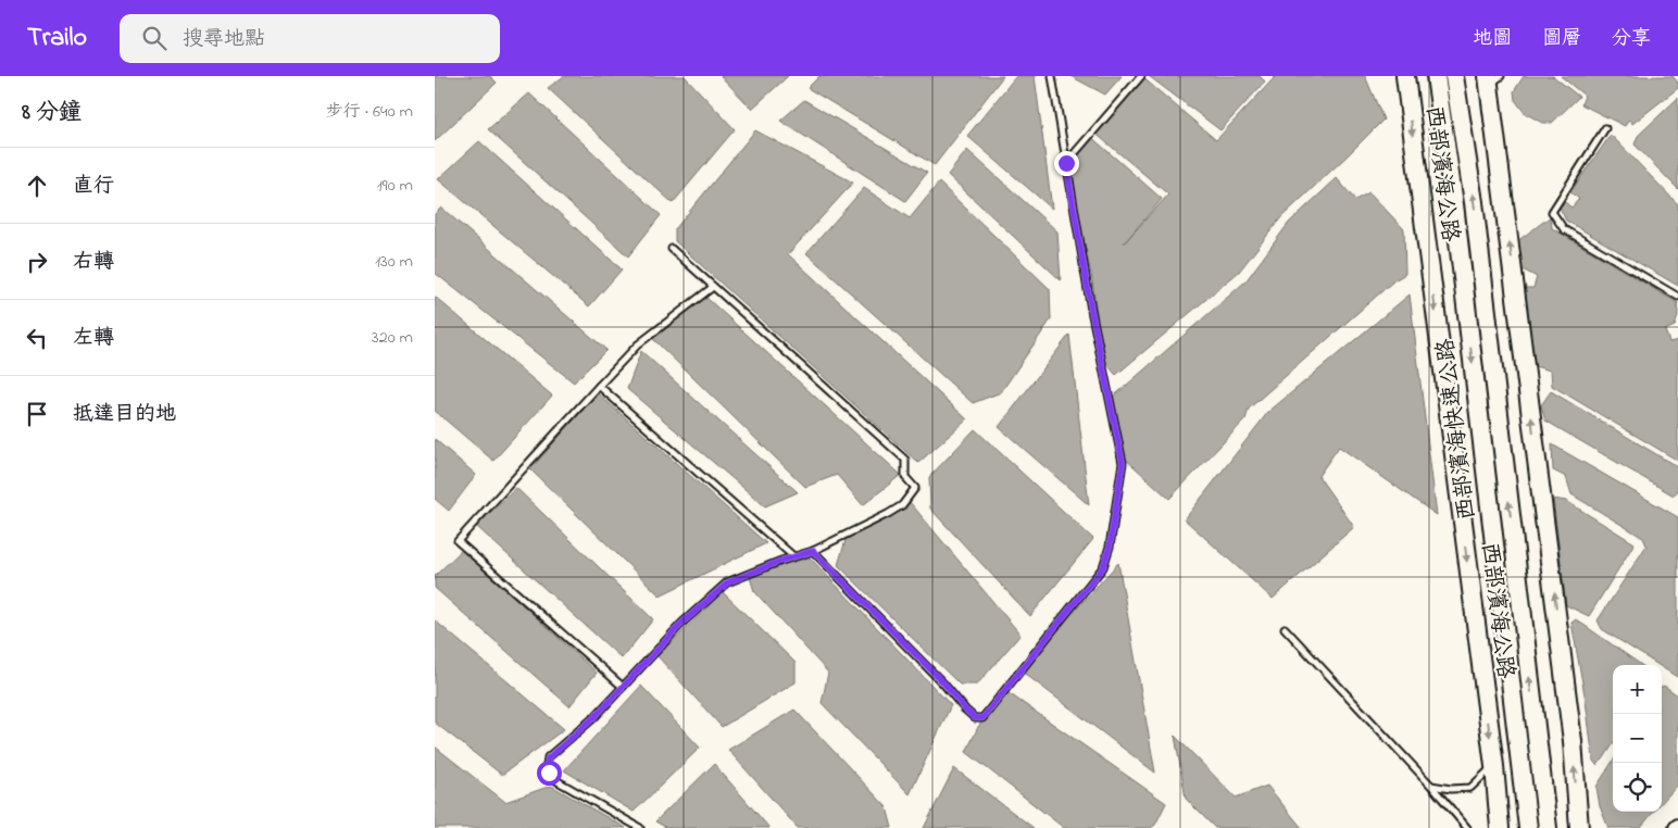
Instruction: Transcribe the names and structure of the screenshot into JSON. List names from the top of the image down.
{
  "streets": {
    "main road": ["西部濱海公路", "西部濱海快速公路"]
  },
  "page": {
    "header": "Trailo",
    "search": "搜尋地點",
    "nav": ["地圖", "圖層", "分享"],
    "heading": ["8 分鐘", "步行 · 640 m"],
    "list": [
      ["直行", "190 m"],
      ["右轉", "130 m"],
      ["左轉", "320 m"],
      "抵達目的地"
    ],
    "map_buttons": ["+", "−"]
  }
}
